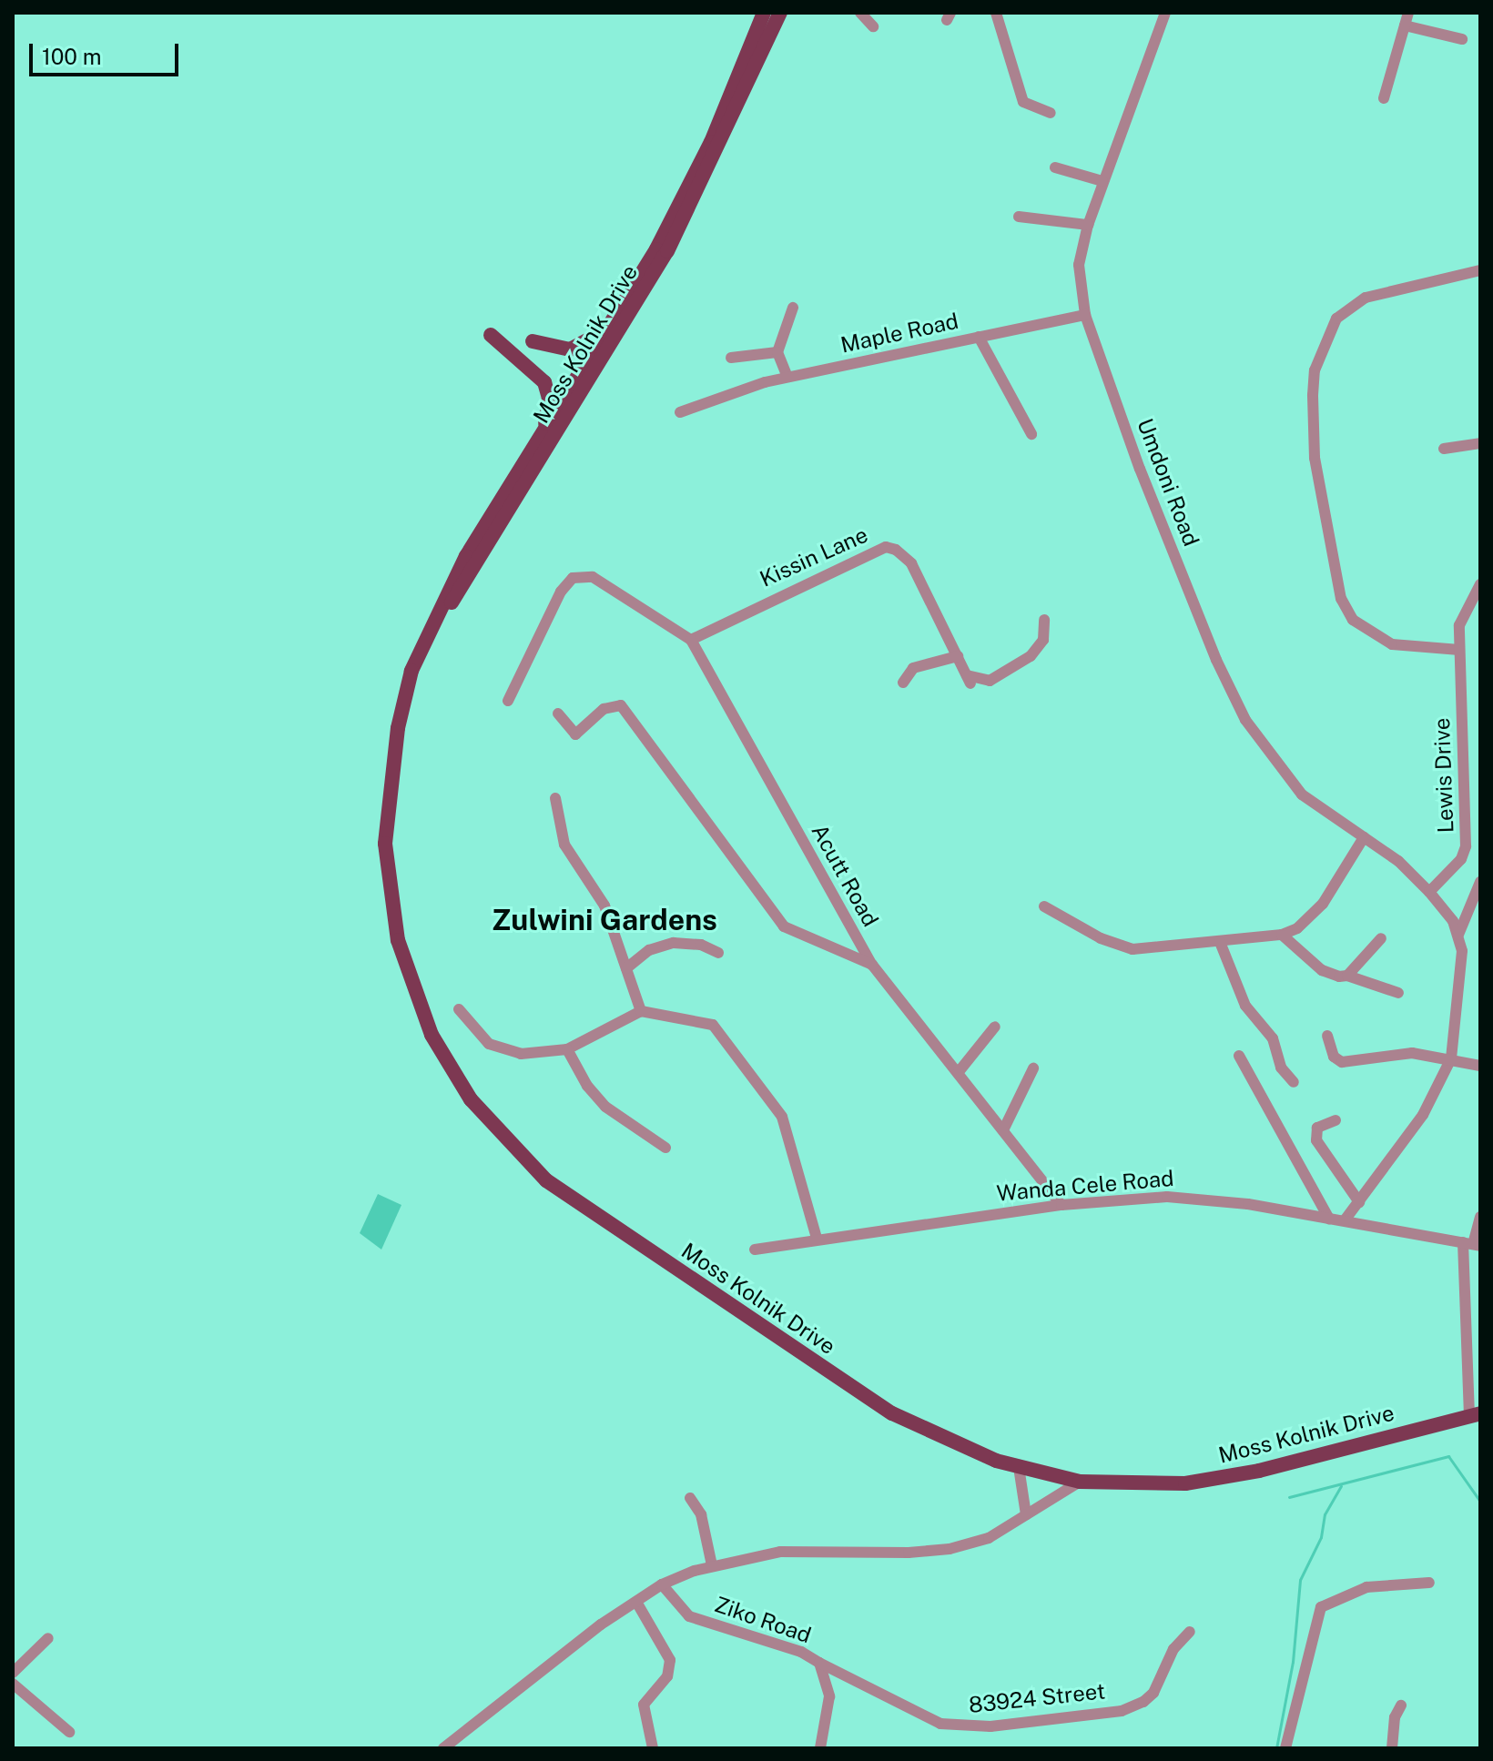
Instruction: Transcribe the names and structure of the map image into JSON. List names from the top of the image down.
{
  "streets": {
    "main road": ["Moss Kolnik Drive"],
    "street": [
      "Maple Road",
      "Umdoni Road",
      "Kissin Lane",
      "Lewis Drive",
      "Acutt Road",
      "Wanda Cele Road",
      "Ziko Road",
      "83924 Street"
    ]
  },
  "crossings": [
    ["Maple Road", "Umdoni Road"],
    ["Umdoni Road", "Lewis Drive"],
    ["Kissin Lane", "Acutt Road"],
    ["Acutt Road", "Wanda Cele Road"],
    ["Ziko Road", "83924 Street"]
  ],
  "districts": ["Zulwini Gardens"],
  "scale_bar": "100 m"
}
